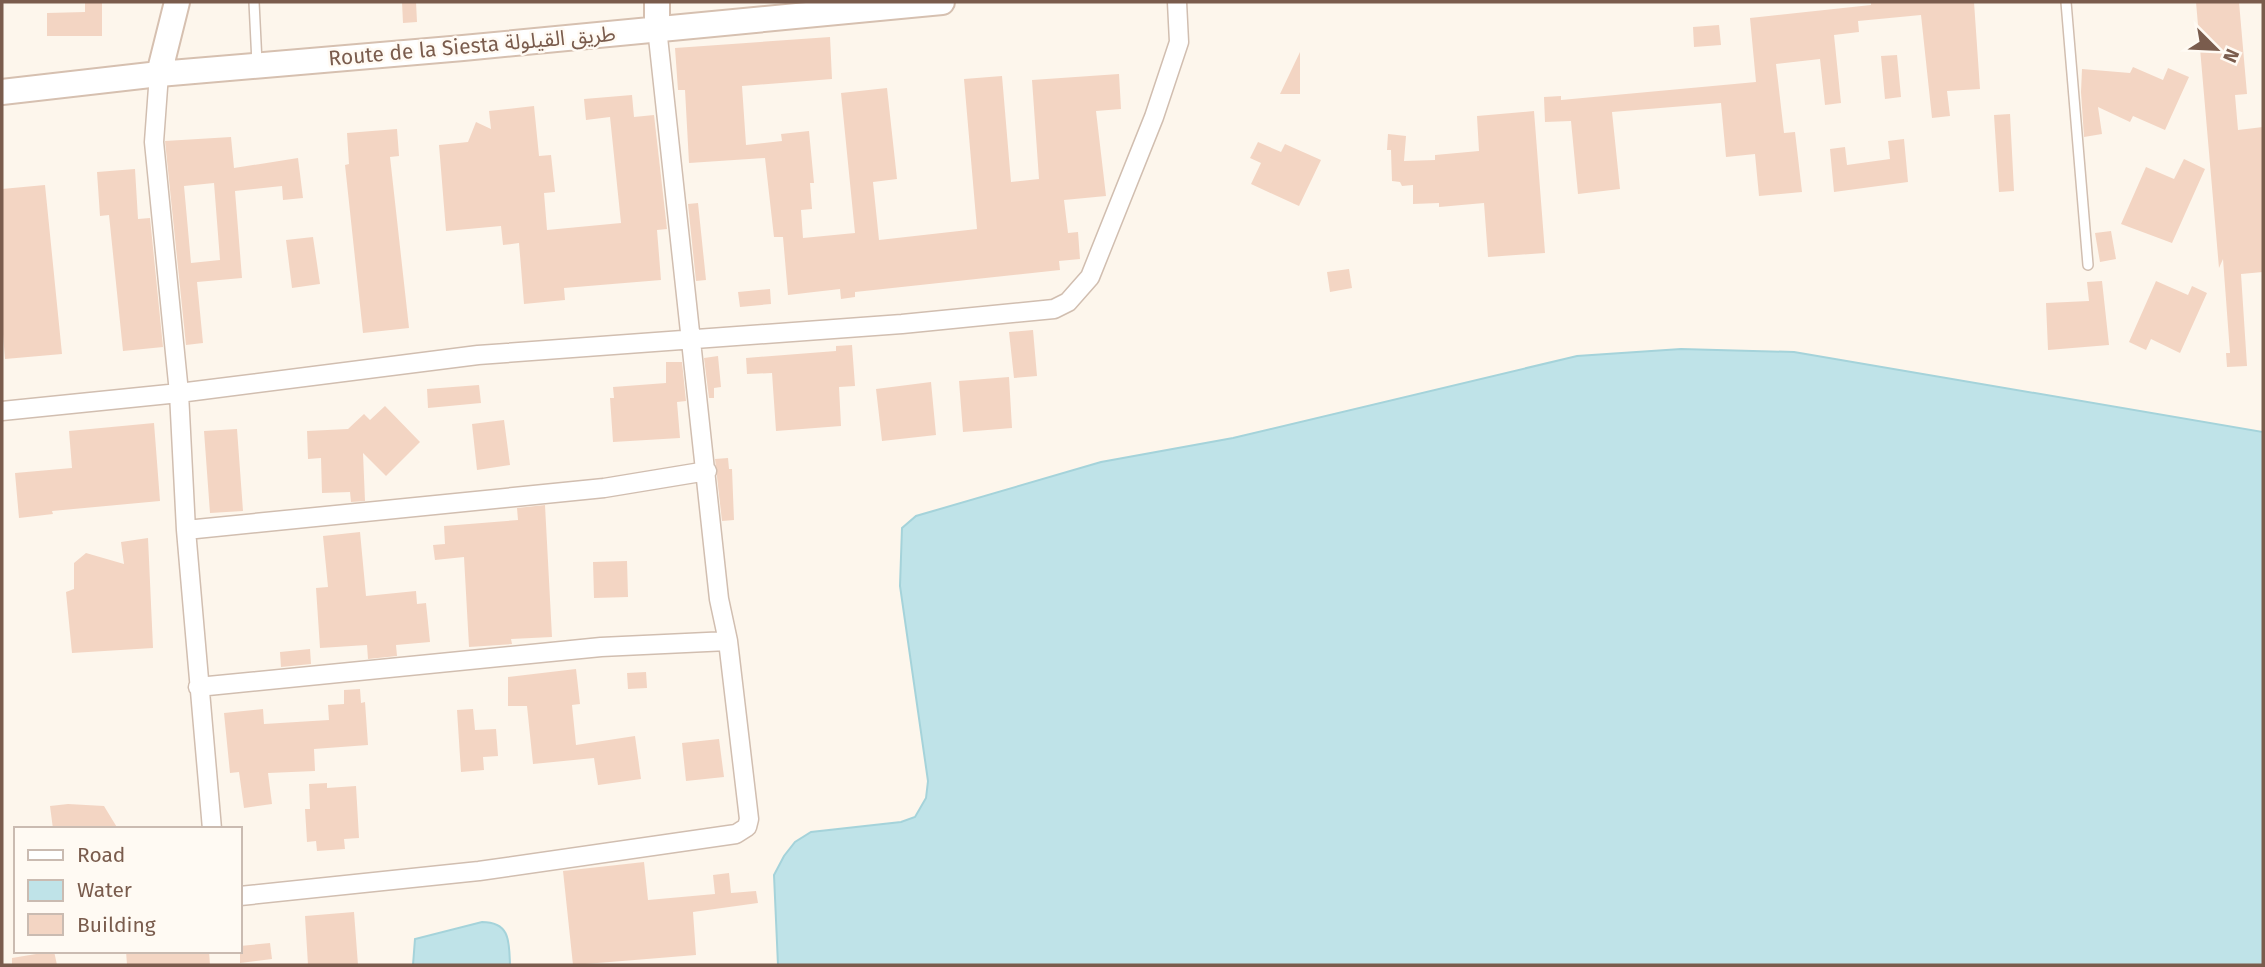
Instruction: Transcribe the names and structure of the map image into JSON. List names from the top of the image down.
{
  "streets": {
    "main road": ["Route de la Siesta طريق القيلولة"]
  },
  "legend": ["Road", "Water", "Building"],
  "north": "bottom right"
}
